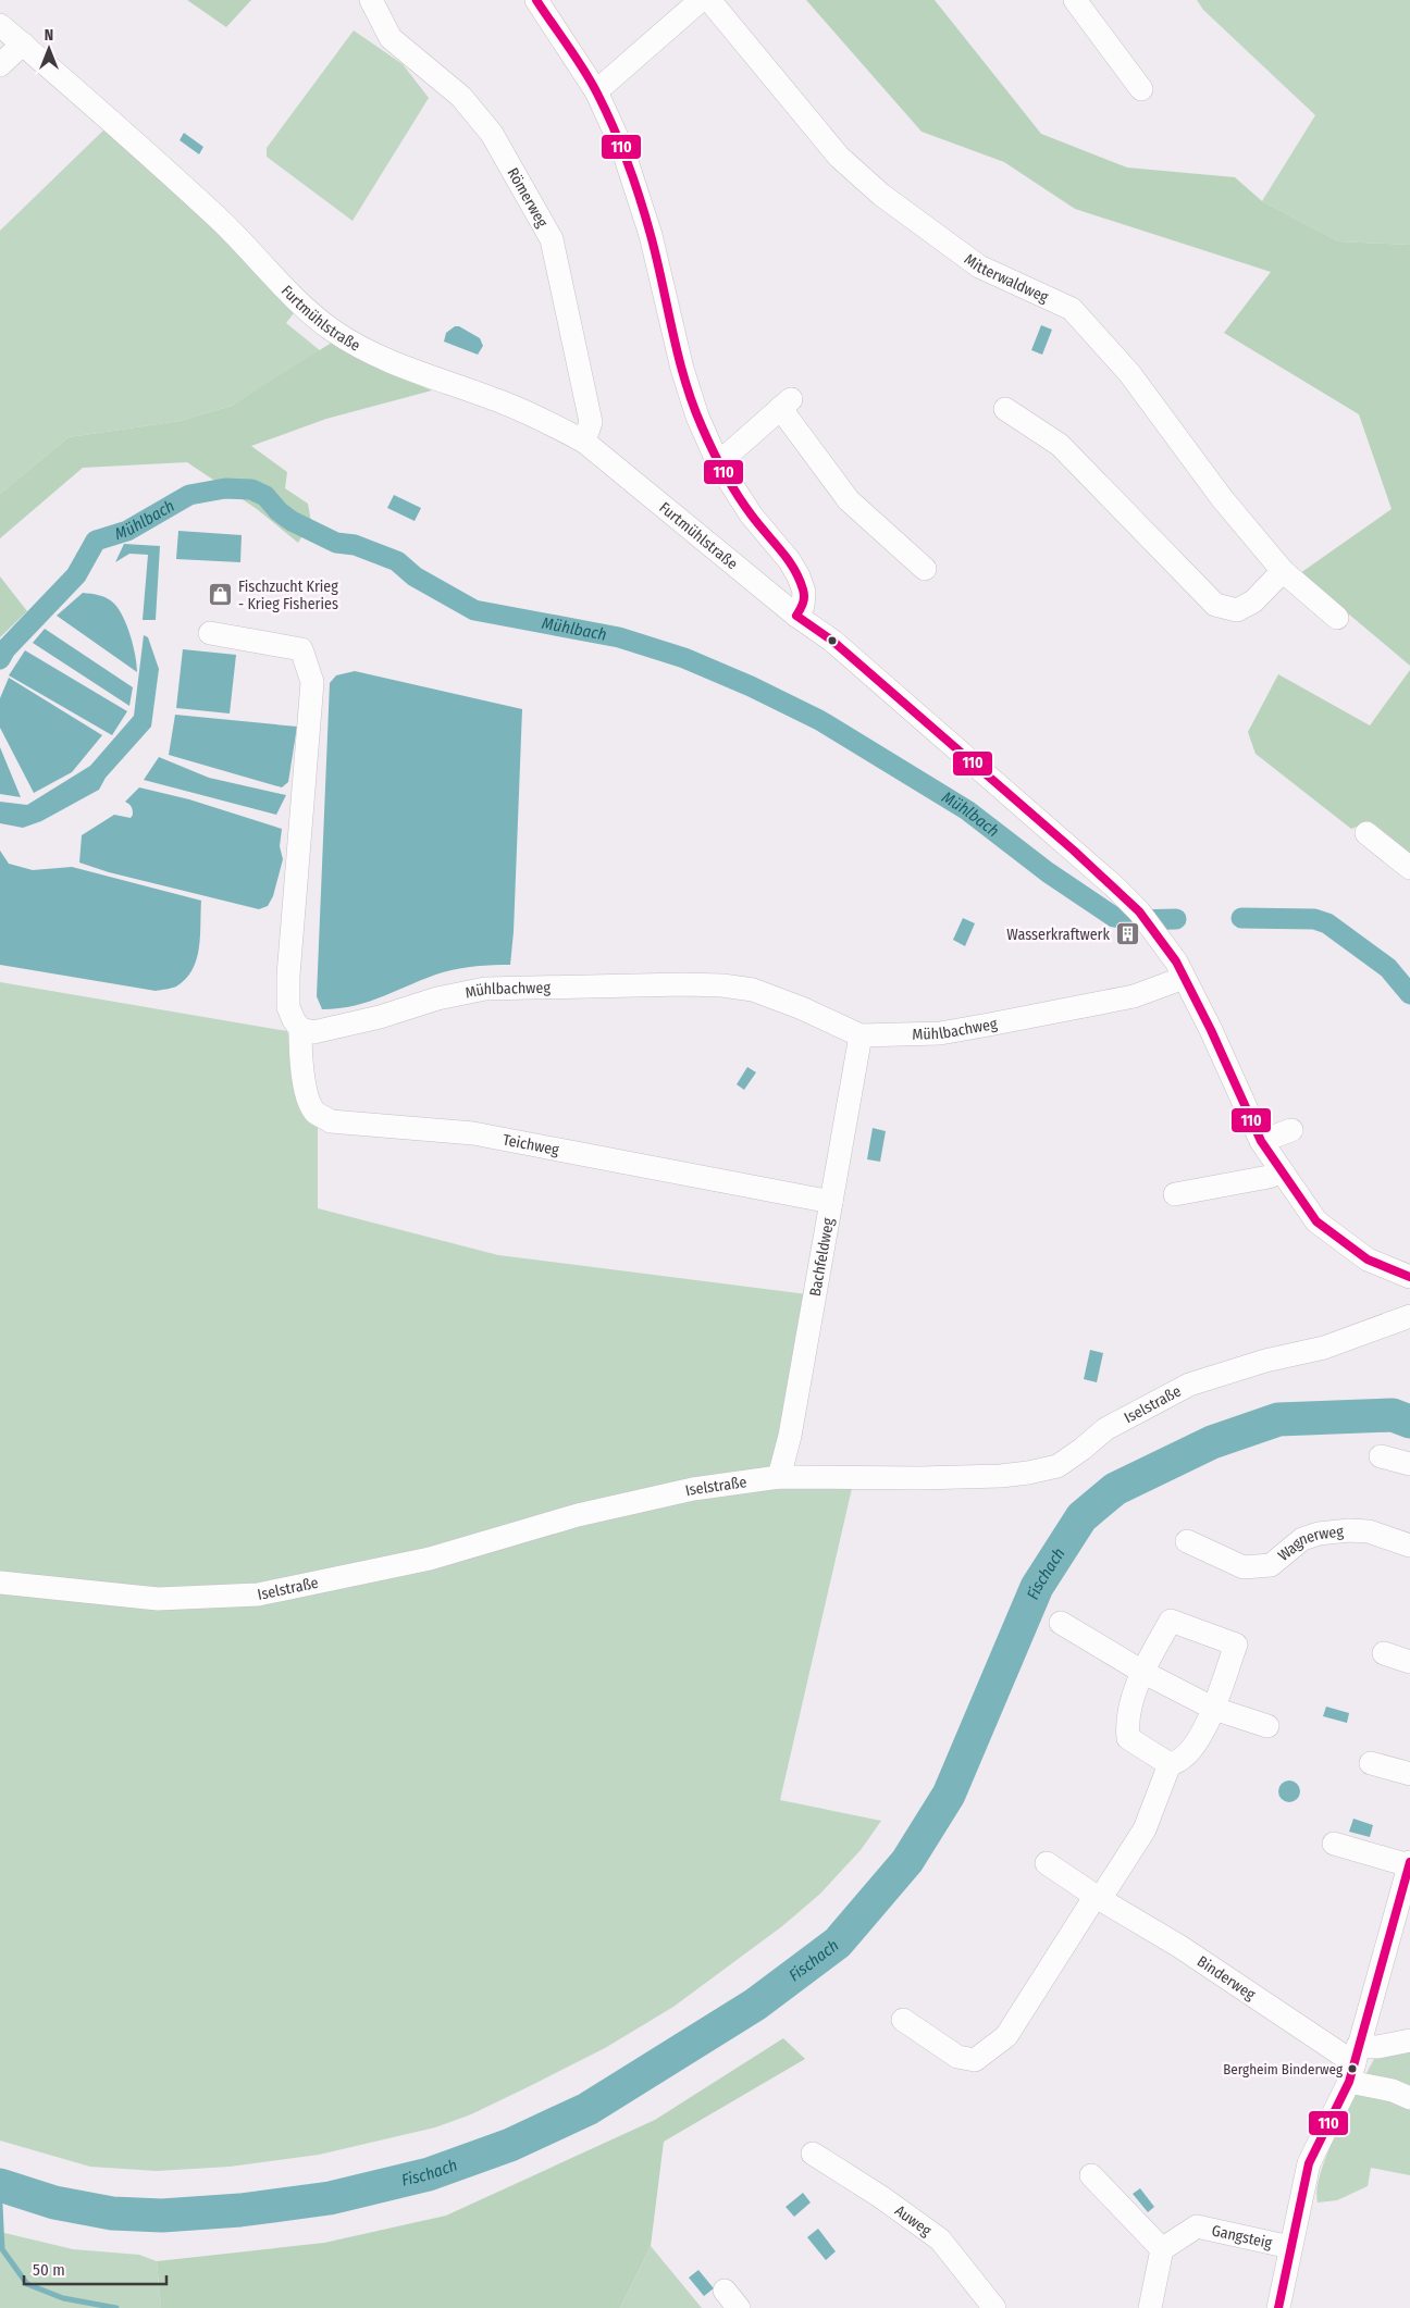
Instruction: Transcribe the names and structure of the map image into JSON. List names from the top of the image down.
{
  "streets": {
    "street": [
      "Römerweg",
      "Mitterwaldweg",
      "Furtmühlstraße",
      "Mühlbachweg",
      "Teichweg",
      "Bachfeldweg",
      "Iselstraße",
      "Wagnerweg",
      "Binderweg",
      "Auweg",
      "Gangsteig"
    ]
  },
  "crossings": [
    ["Römerweg", "Furtmühlstraße"],
    ["Furtmühlstraße", "Mühlbachweg"],
    ["Mühlbachweg", "Teichweg"],
    ["Mühlbachweg", "Bachfeldweg"],
    ["Teichweg", "Bachfeldweg"],
    ["Bachfeldweg", "Iselstraße"]
  ],
  "water": ["Mühlbach", "Fischach"],
  "places": {
    "shop": ["Fischzucht Krieg - Krieg Fisheries"],
    "building": ["Wasserkraftwerk"],
    "other": ["Bergheim Binderweg"]
  },
  "lines": ["transit line 110"],
  "scale_bar": "50 m",
  "north": "top"
}
